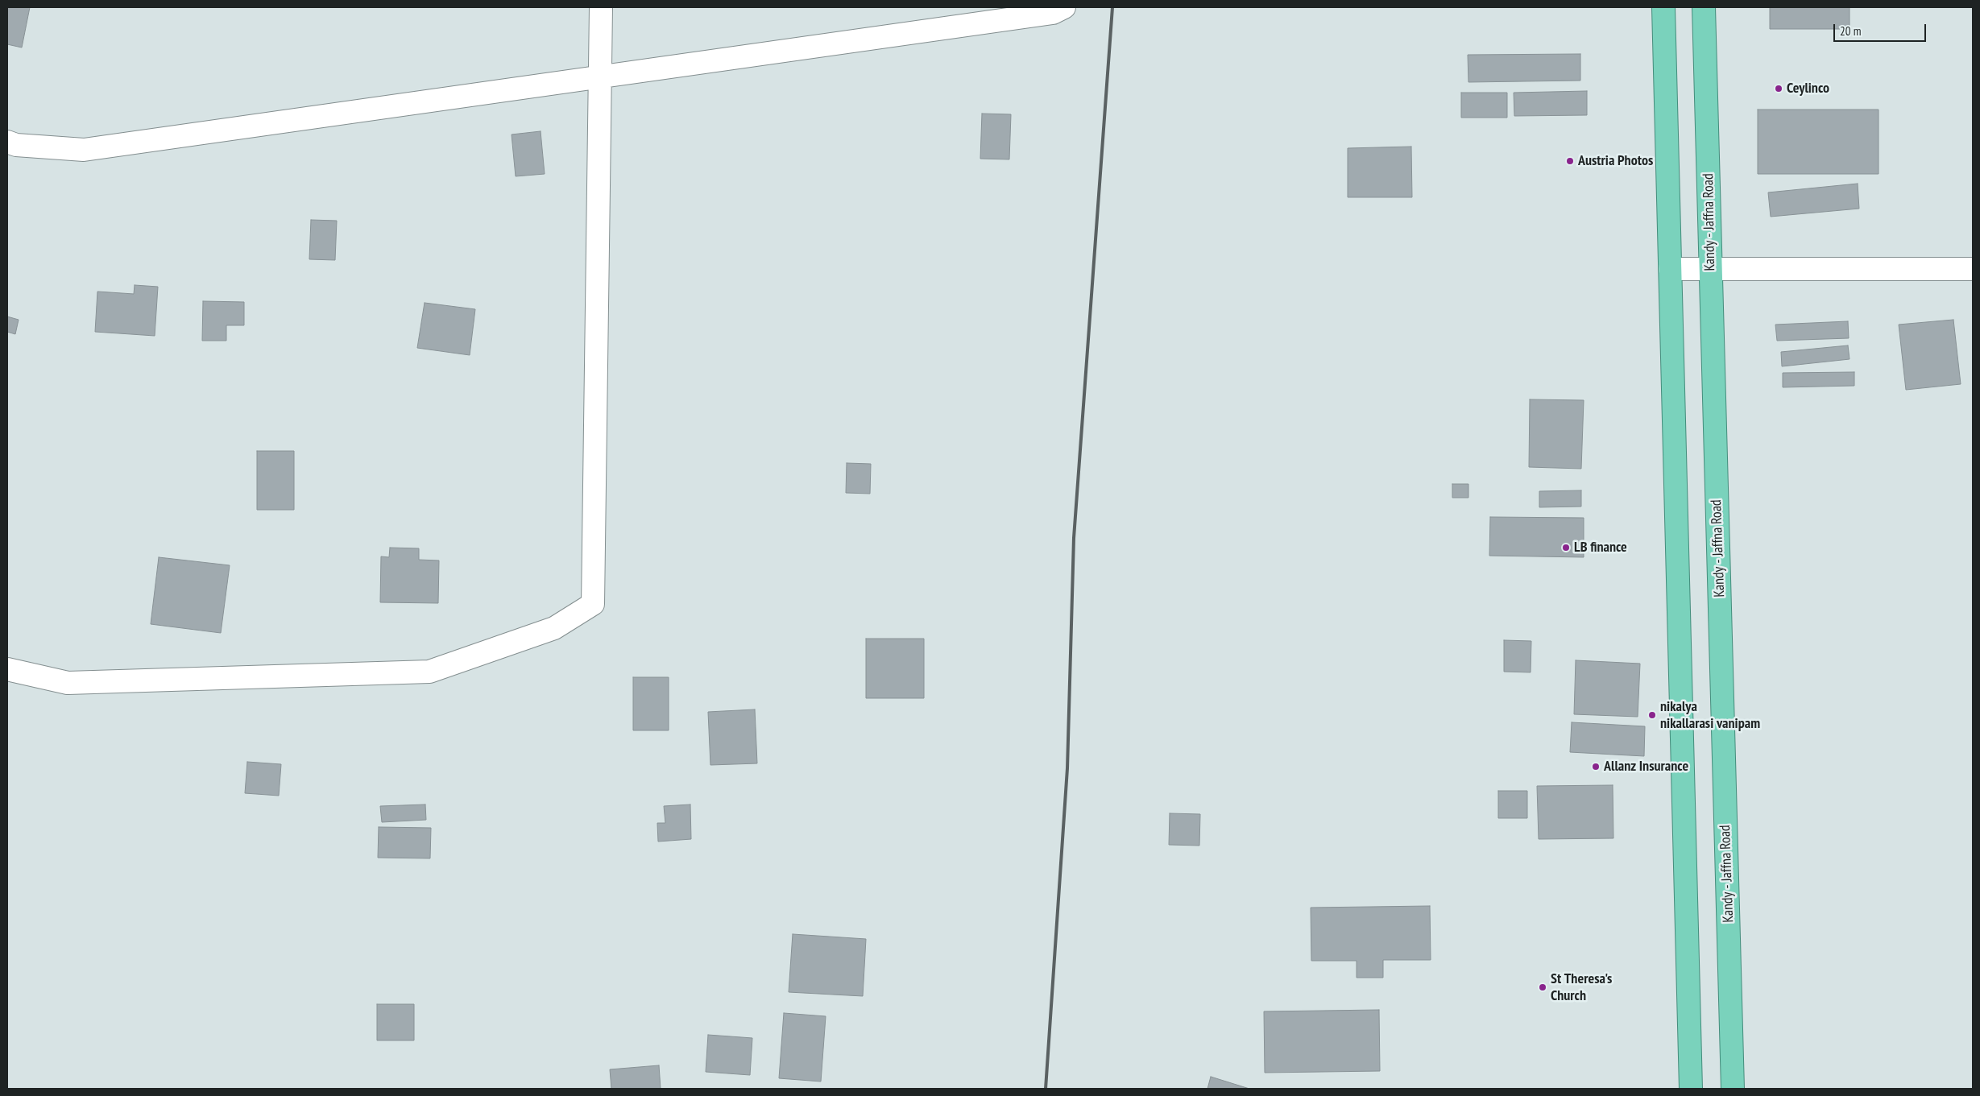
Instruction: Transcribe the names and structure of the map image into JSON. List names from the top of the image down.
{
  "streets": {
    "highway": ["Kandy - Jaffna Road"]
  },
  "places": [
    "Ceylinco",
    "Austria Photos",
    "LB finance",
    "nikalya nikallarasi vanipam",
    "Allanz Insurance",
    "St Theresa's Church"
  ],
  "scale_bar": "20 m"
}
